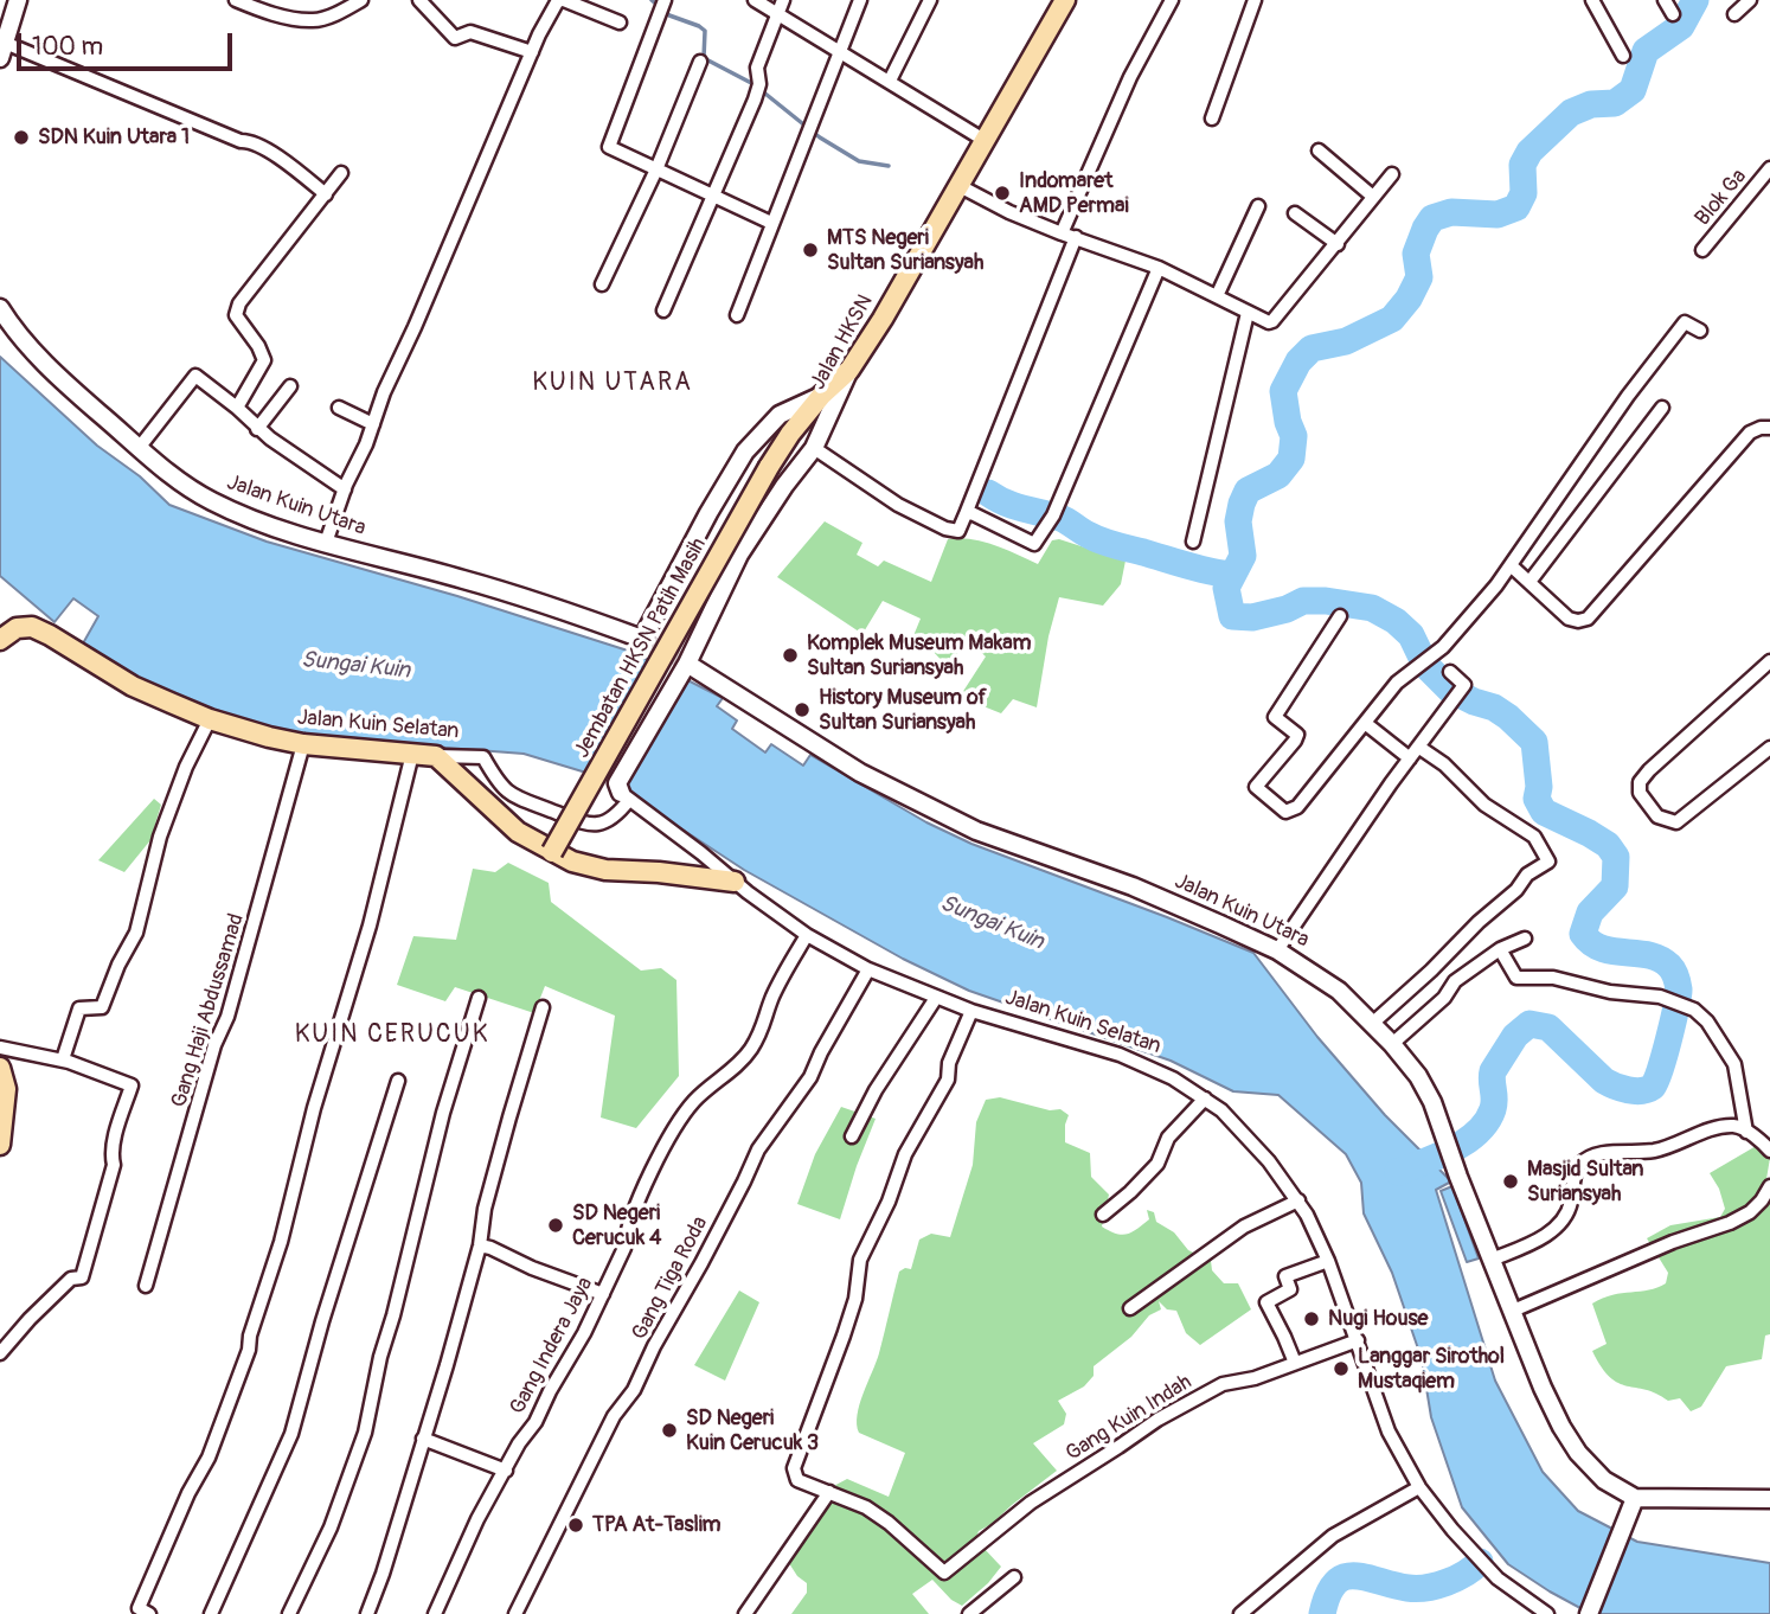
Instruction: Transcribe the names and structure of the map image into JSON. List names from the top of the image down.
{
  "streets": {
    "main road": ["Jalan HKSN", "Jembatan HKSN Patih Masih", "Jalan Kuin Selatan"],
    "street": [
      "Blok Ga",
      "Jalan Kuin Utara",
      "Gang Haji Abdussamad",
      "Gang Tiga Roda",
      "Gang Indera Jaya",
      "Gang Kuin Indah"
    ]
  },
  "crossings": [
    ["Jalan HKSN", "Jalan Kuin Utara"],
    ["Jalan HKSN", "Jembatan HKSN Patih Masih"],
    ["Jalan HKSN", "Jalan Kuin Selatan"],
    ["Jalan Kuin Utara", "Jembatan HKSN Patih Masih"],
    ["Jalan Kuin Selatan", "Gang Haji Abdussamad"],
    ["Jalan Kuin Selatan", "Gang Tiga Roda"],
    ["Jalan Kuin Selatan", "Gang Indera Jaya"],
    ["Jalan Kuin Selatan", "Gang Kuin Indah"]
  ],
  "districts": ["KUIN UTARA", "KUIN CERUCUK"],
  "water": ["Sungai Kuin"],
  "places": [
    "SDN Kuin Utara 1",
    "Indomaret AMD Permai",
    "MTS Negeri Sultan Suriansyah",
    "Komplek Museum Makam Sultan Suriansyah",
    "History Museum of Sultan Suriansyah",
    "Masjid Sultan Suriansyah",
    "SD Negeri Cerucuk 4",
    "Nugi House",
    "Langgar Sirothol Mustaqiem",
    "SD Negeri Kuin Cerucuk 3",
    "TPA At-Taslim"
  ],
  "scale_bar": "100 m"
}
